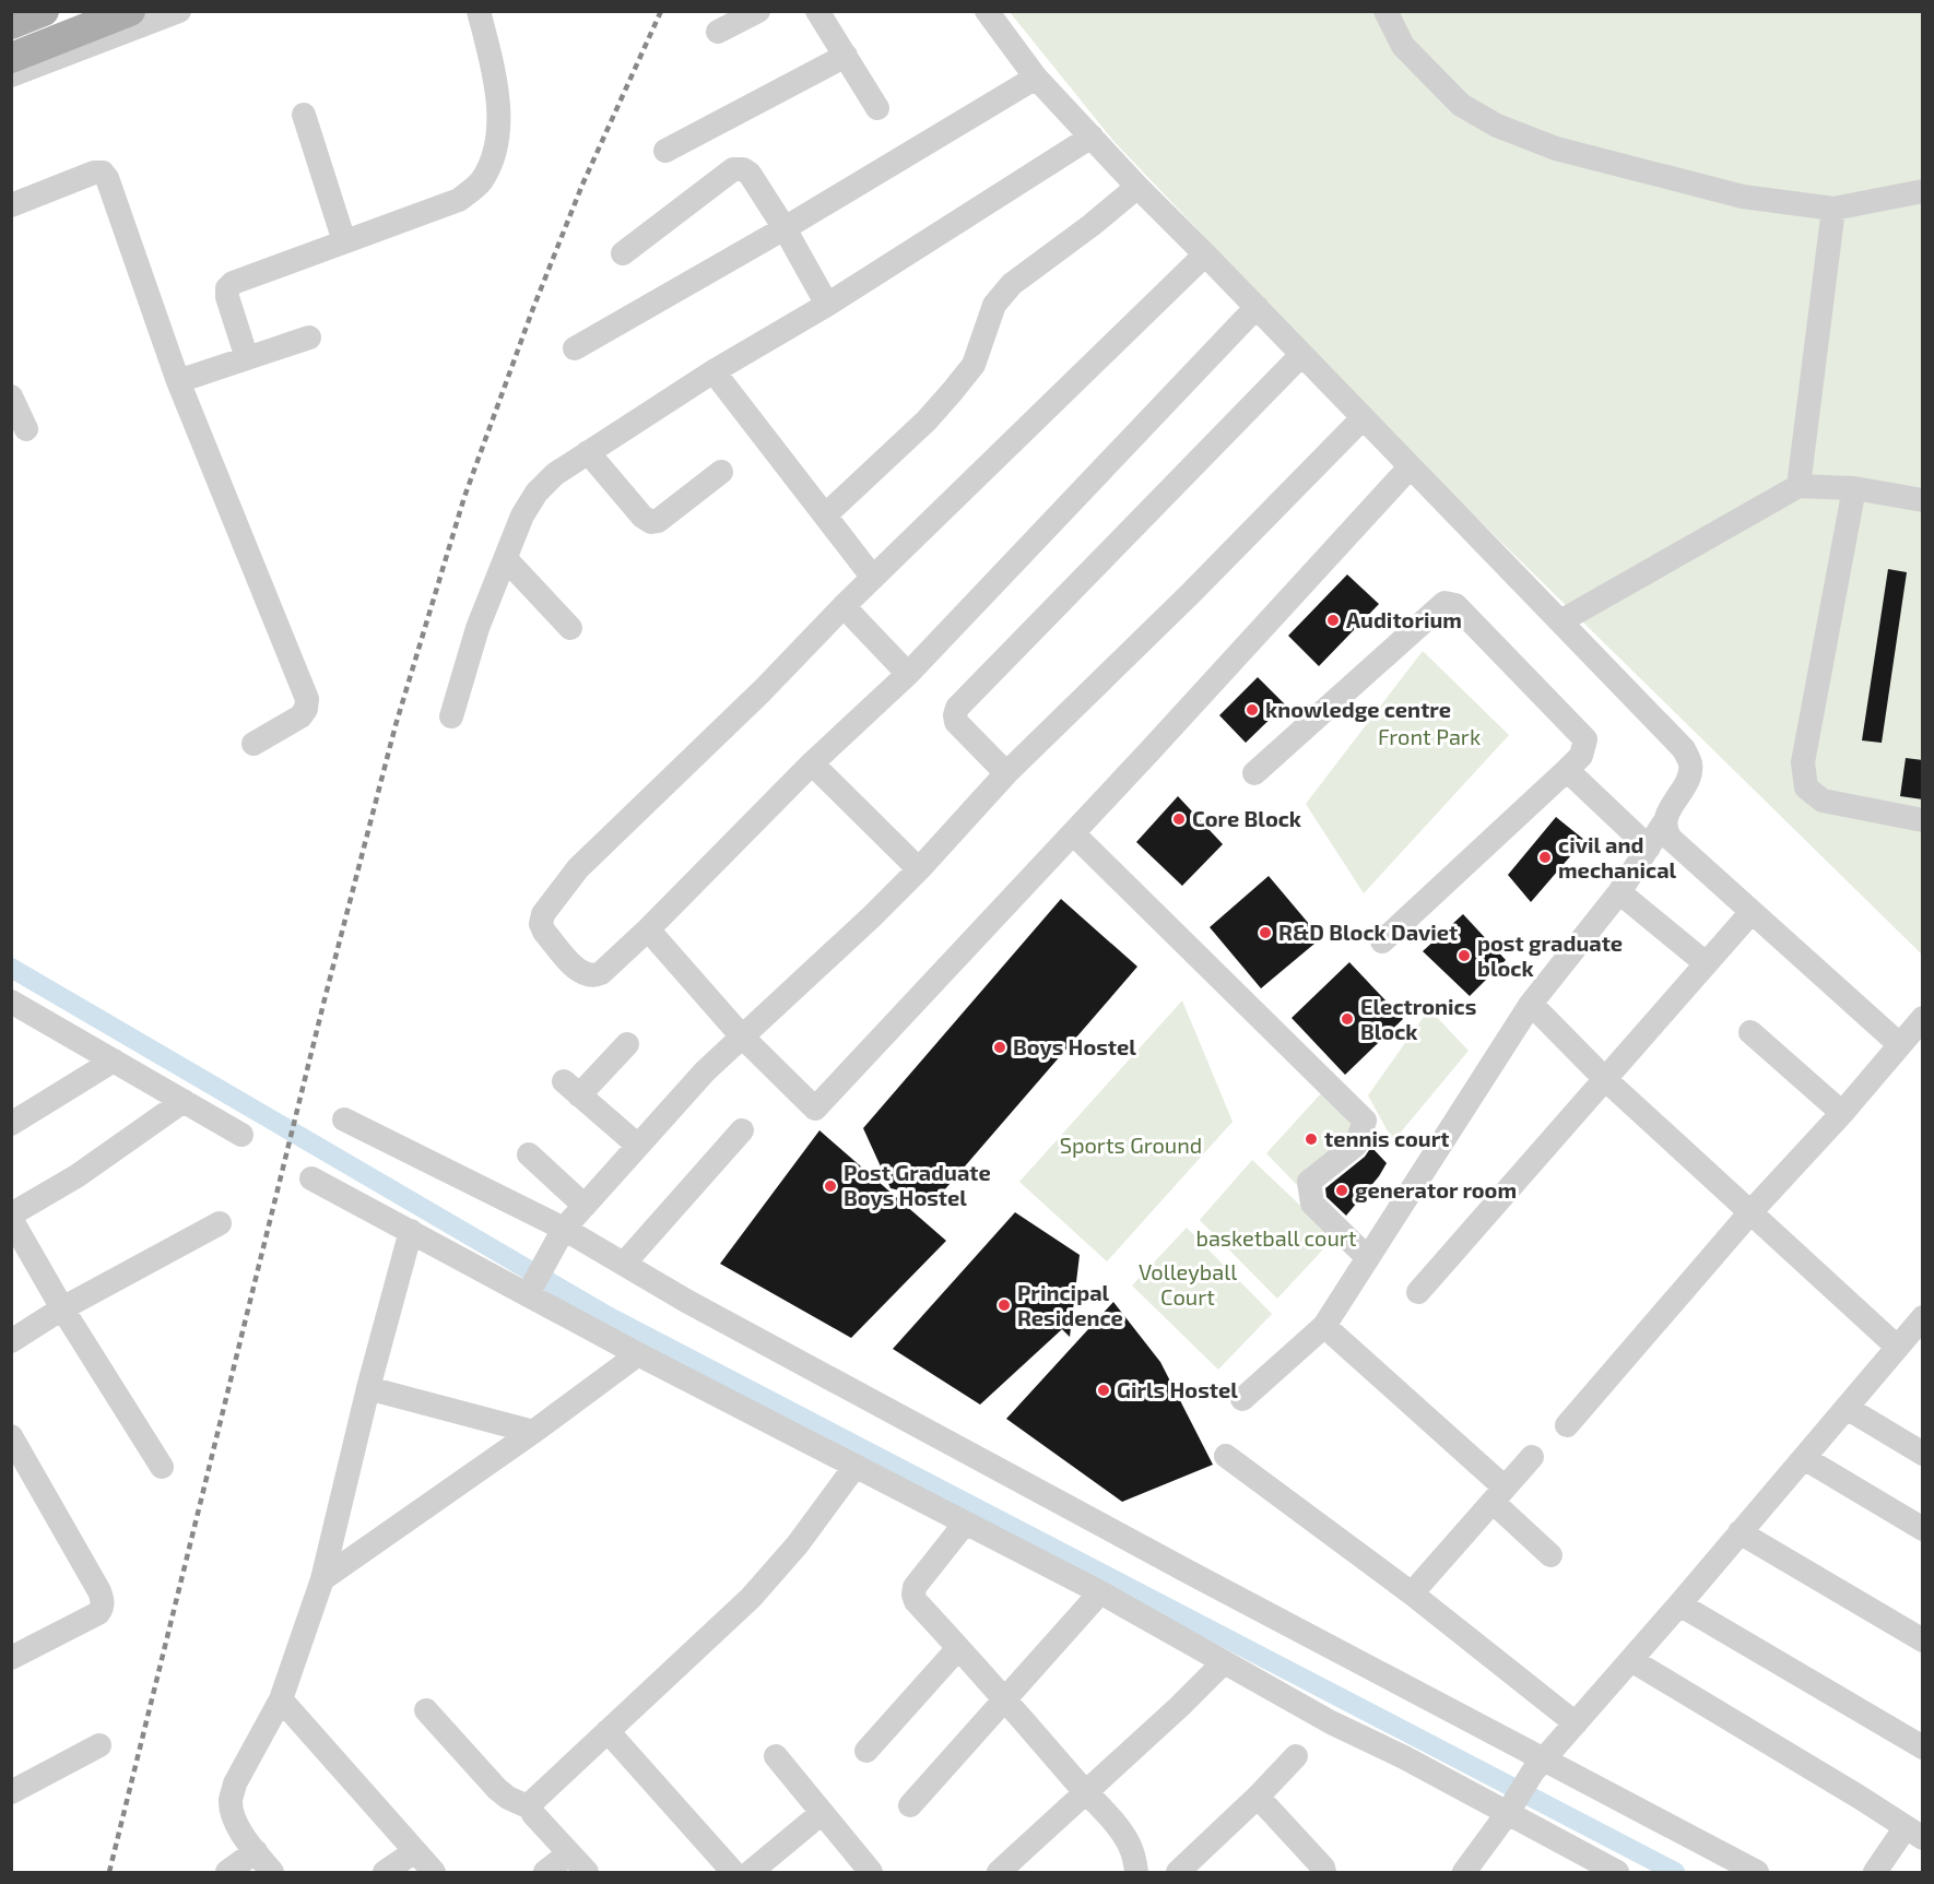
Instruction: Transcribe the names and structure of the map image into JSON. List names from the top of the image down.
{
  "parks": [
    "Front Park",
    "Sports Ground",
    "basketball court",
    "Volleyball Court"
  ],
  "places": [
    "Auditorium",
    "knowledge centre",
    "Core Block",
    "civil and mechanical",
    "R&D Block Daviet",
    "post graduate block",
    "Electronics Block",
    "Boys Hostel",
    "tennis court",
    "Post Graduate Boys Hostel",
    "generator room",
    "Principal Residence",
    "Girls Hostel"
  ]
}
